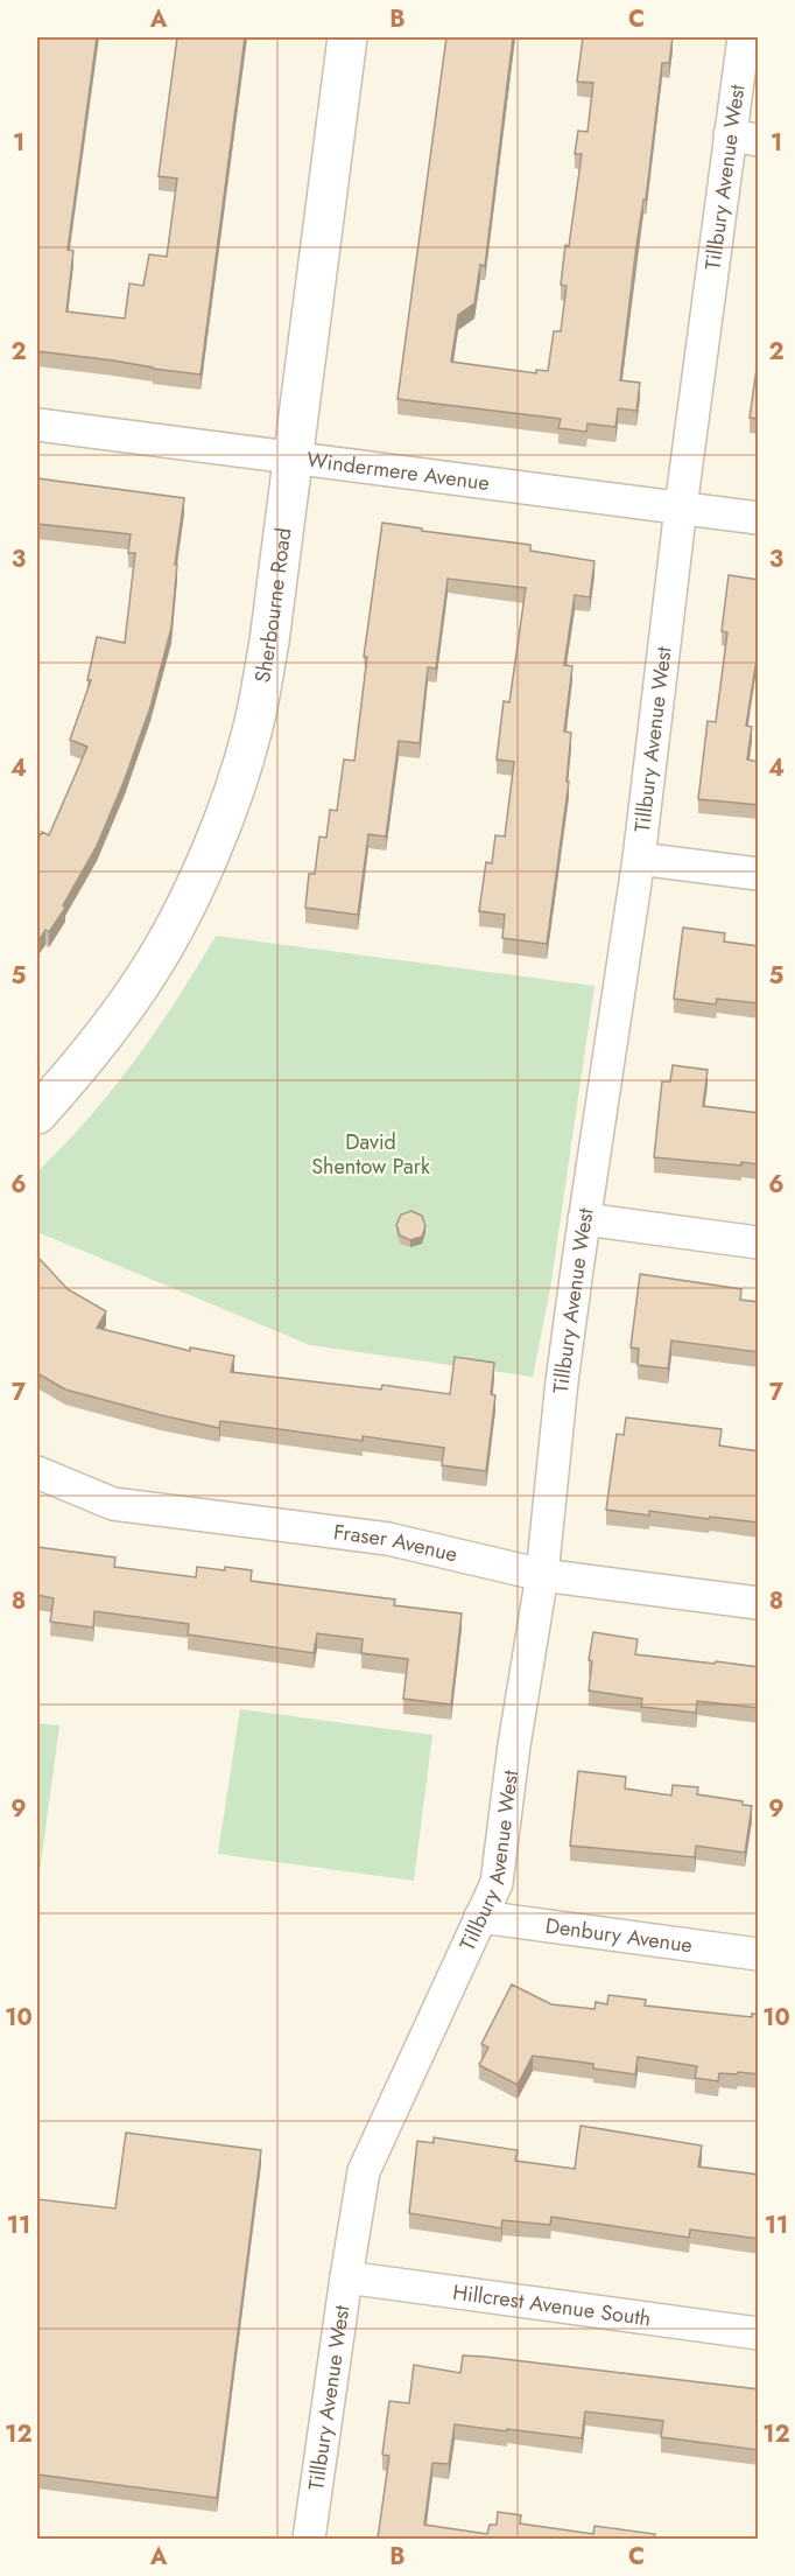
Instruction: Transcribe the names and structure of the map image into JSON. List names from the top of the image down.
{
  "streets": {
    "street": [
      "Tillbury Avenue West",
      "Windermere Avenue",
      "Sherbourne Road",
      "Fraser Avenue",
      "Denbury Avenue",
      "Hillcrest Avenue South"
    ]
  },
  "crossings": [
    ["Tillbury Avenue West", "Windermere Avenue"],
    ["Tillbury Avenue West", "Fraser Avenue"],
    ["Tillbury Avenue West", "Denbury Avenue"],
    ["Tillbury Avenue West", "Hillcrest Avenue South"],
    ["Windermere Avenue", "Sherbourne Road"]
  ],
  "parks": ["David Shentow Park"],
  "grid": {
    "columns": ["A", "B", "C"],
    "rows": [
      "1",
      "2",
      "3",
      "4",
      "5",
      "6",
      "7",
      "8",
      "9",
      "10",
      "11",
      "12"
    ]
  }
}
